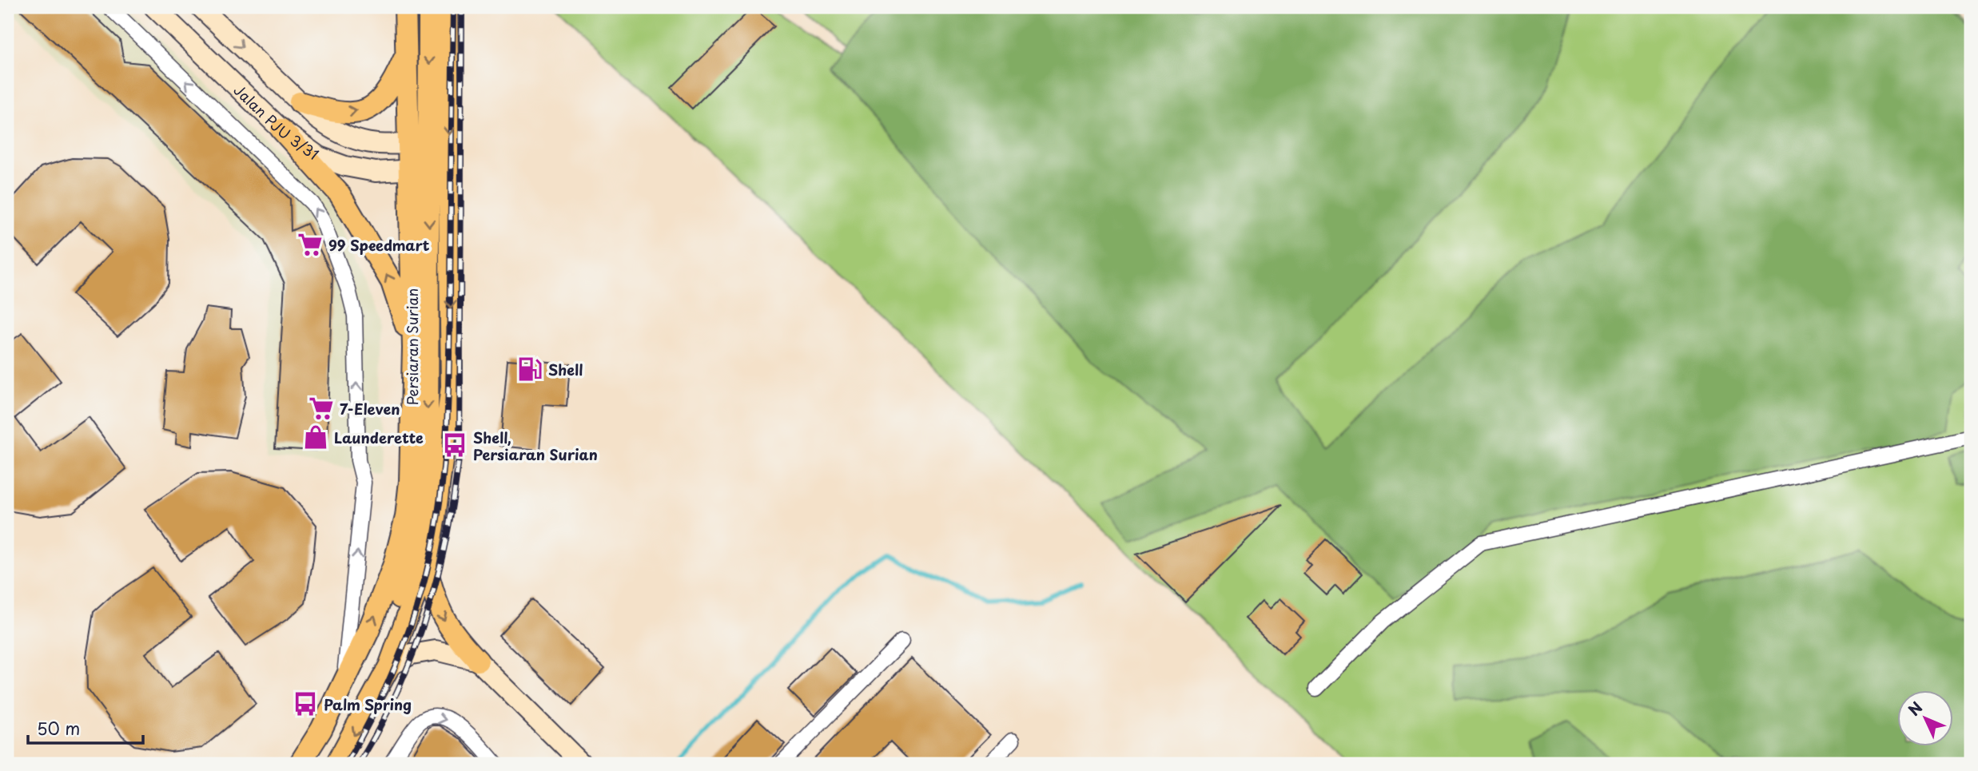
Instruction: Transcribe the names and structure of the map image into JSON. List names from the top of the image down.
{
  "streets": {
    "main road": ["Persiaran Surian"],
    "street": ["Jalan PJU 3/31"]
  },
  "crossings": [
    ["Jalan PJU 3/31", "Persiaran Surian"]
  ],
  "places": {
    "supermarket": ["99 Speedmart", "7-Eleven"],
    "fuel station": ["Shell"],
    "shop": ["Launderette"],
    "bus stop": ["Shell, Persiaran Surian", "Palm Spring"]
  },
  "scale_bar": "50 m",
  "north": "top left"
}
